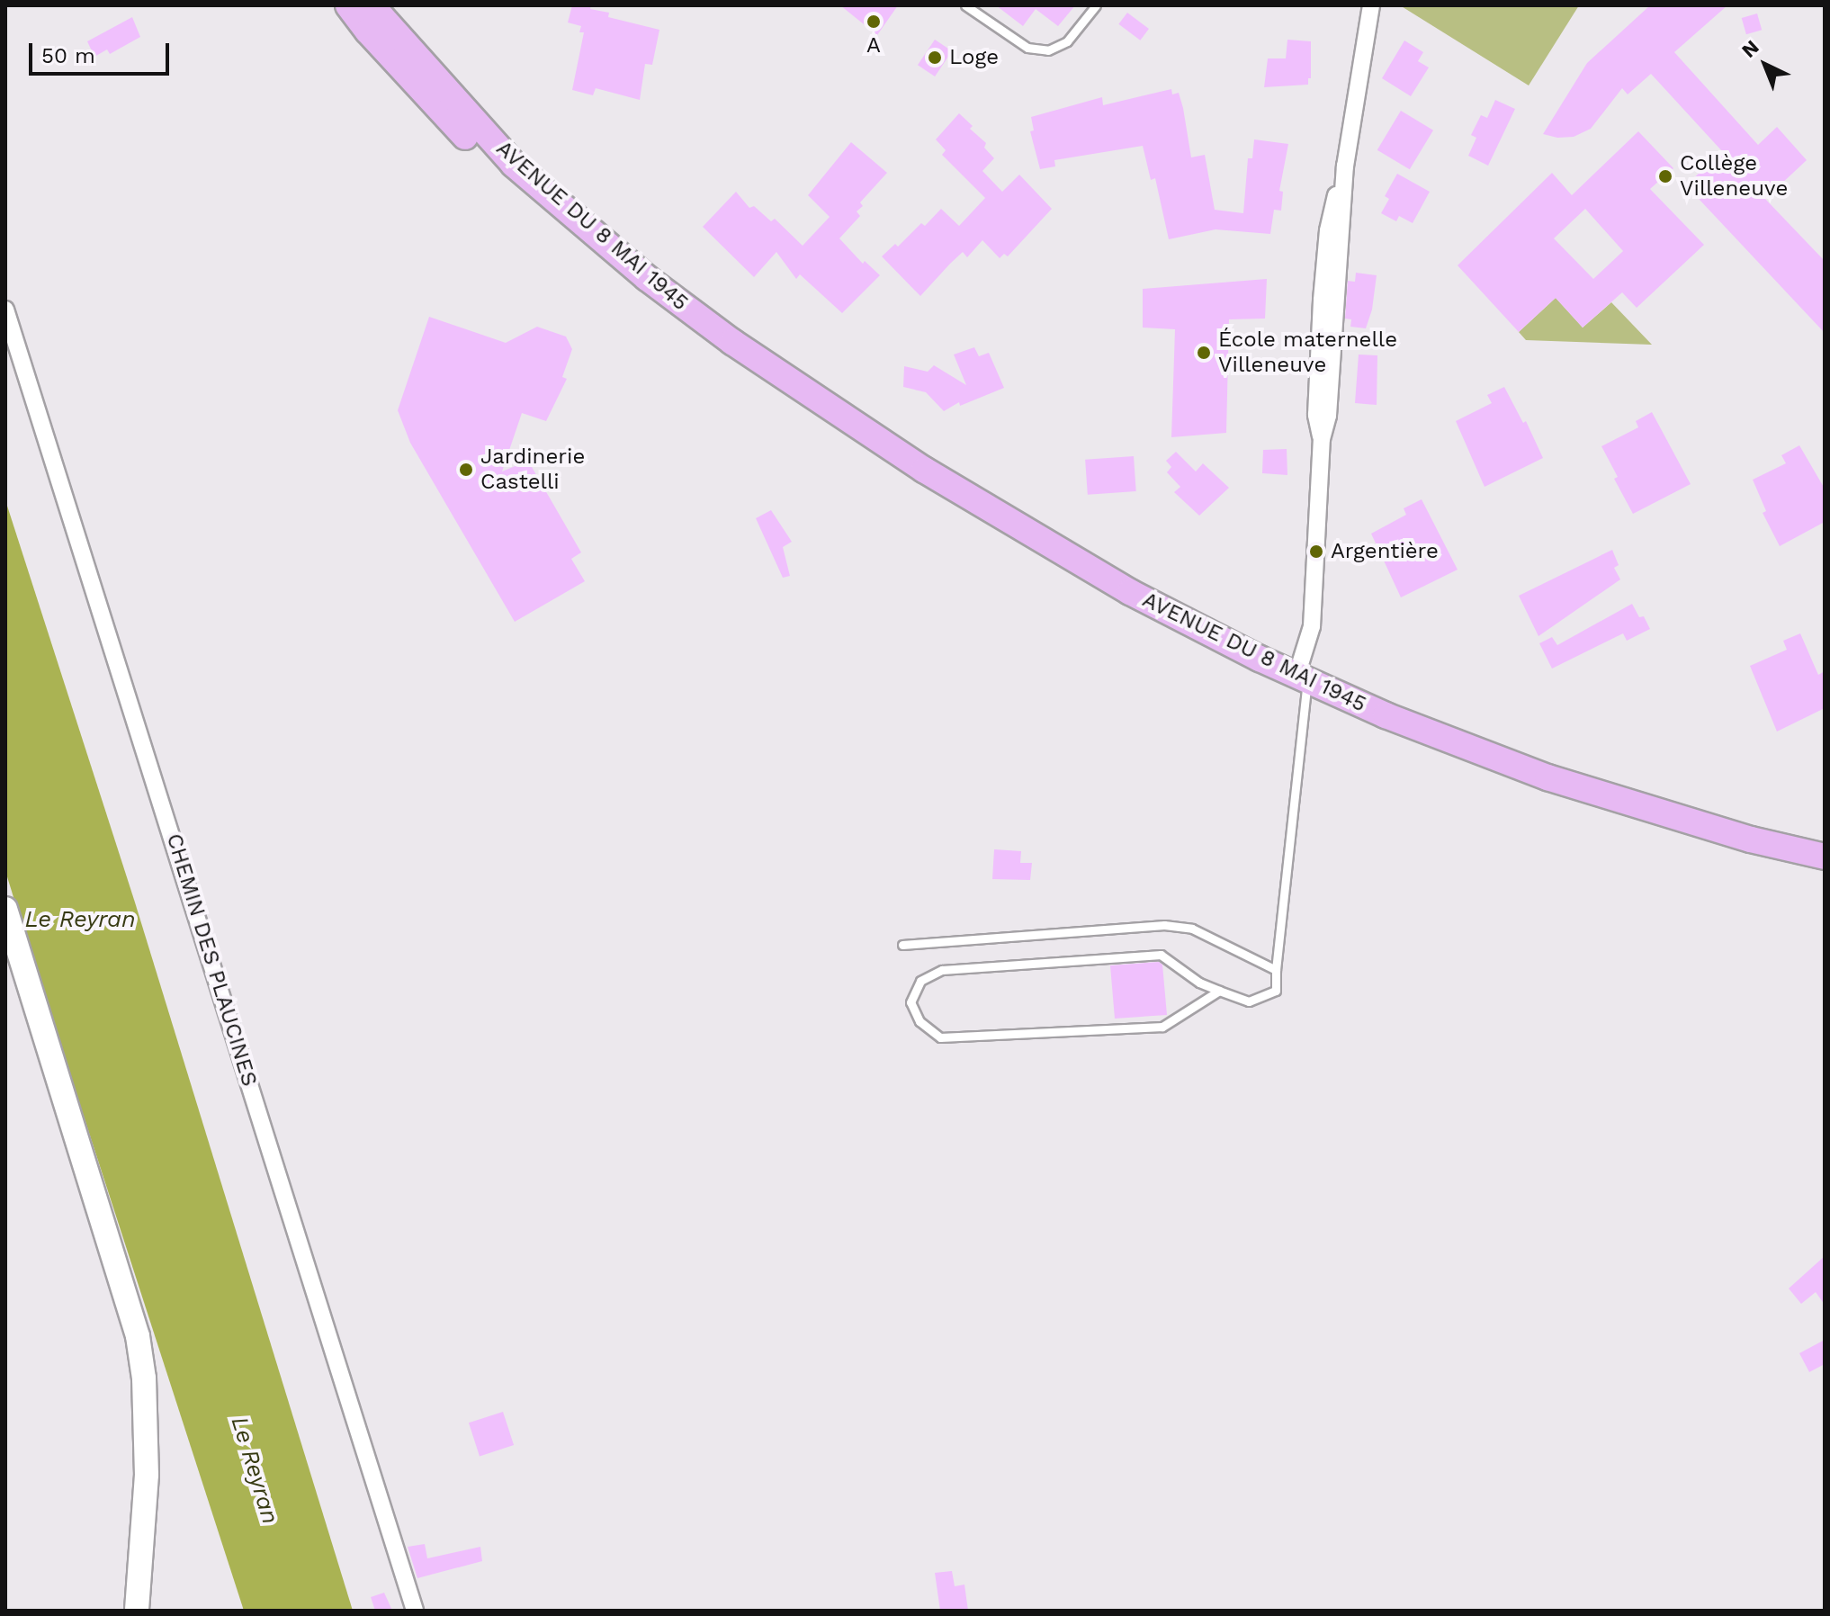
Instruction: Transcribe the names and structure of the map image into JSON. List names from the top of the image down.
{
  "streets": {
    "main road": ["AVENUE DU 8 MAI 1945"],
    "street": ["CHEMIN DES PLAUCINES"]
  },
  "water": ["Le Reyran"],
  "places": [
    "A",
    "Loge",
    "Collège Villeneuve",
    "École maternelle Villeneuve",
    "Jardinerie Castelli",
    "Argentière"
  ],
  "scale_bar": "50 m",
  "north": "top left"
}
